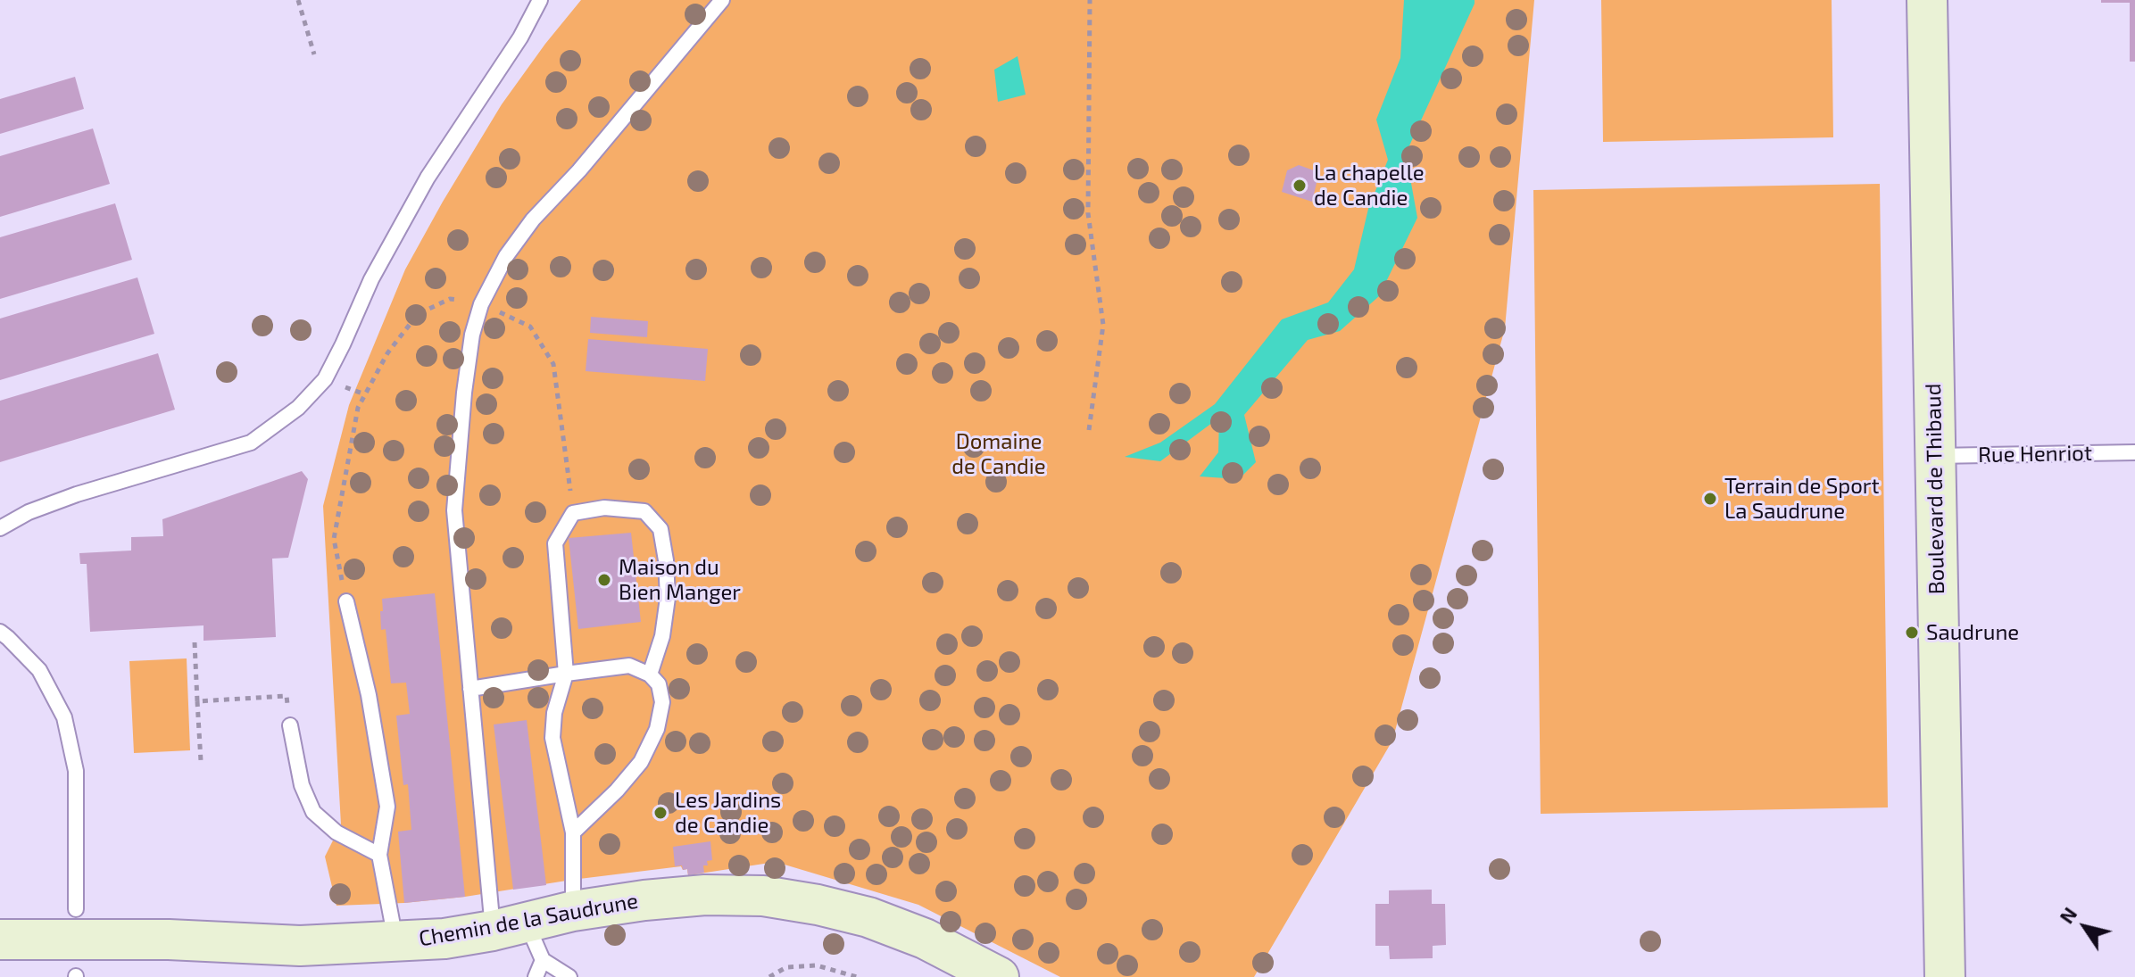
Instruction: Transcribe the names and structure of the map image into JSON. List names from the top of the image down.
{
  "streets": {
    "street": ["Boulevard de Thibaud", "Chemin de la Saudrune"],
    "lane": ["Rue Henriot"]
  },
  "crossings": [
    ["Rue Henriot", "Boulevard de Thibaud"]
  ],
  "parks": ["Domaine de Candie"],
  "places": [
    "La chapelle de Candie",
    "Terrain de Sport La Saudrune",
    "Maison du Bien Manger",
    "Saudrune",
    "Les Jardins de Candie"
  ],
  "north": "top left"
}
